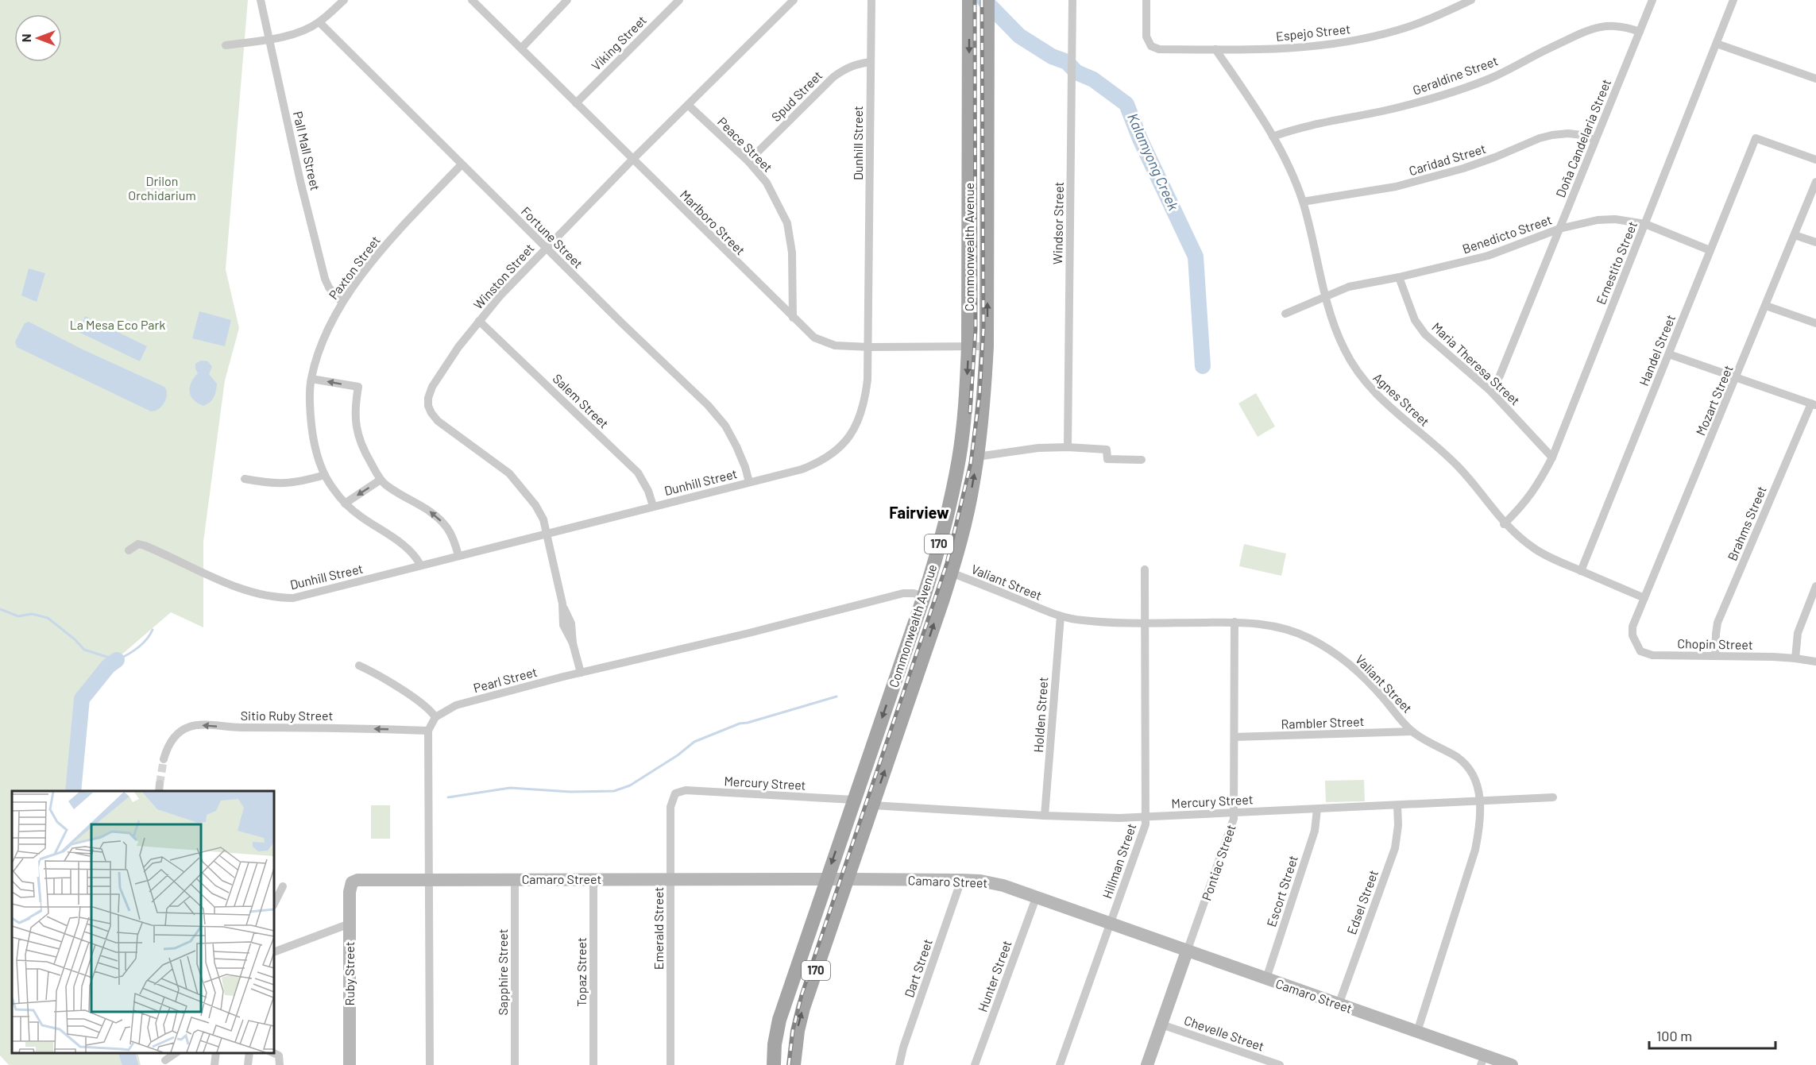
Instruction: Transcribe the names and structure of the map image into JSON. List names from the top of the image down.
{
  "streets": {
    "main road": ["Commonwealth Avenue", "170"],
    "street": [
      "Espejo Street",
      "Viking Street",
      "Geraldine Street",
      "Spud Street",
      "Doña Candelaria Street",
      "Dunhill Street",
      "Peace Street",
      "Pall Mall Street",
      "Caridad Street",
      "Marlboro Street",
      "Windsor Street",
      "Benedicto Street",
      "Fortune Street",
      "Ernestito Street",
      "Paxton Street",
      "Winston Street",
      "Handel Street",
      "Maria Theresa Street",
      "Agnes Street",
      "Mozart Street",
      "Salem Street",
      "Brahms Street",
      "Valiant Street",
      "Chopin Street",
      "Pearl Street",
      "Holden Street",
      "Sitio Ruby Street",
      "Rambler Street",
      "Mercury Street",
      "Hillman Street",
      "Pontiac Street",
      "Camaro Street",
      "Escort Street",
      "Edsel Street",
      "Emerald Street",
      "Dart Street",
      "Sapphire Street",
      "Topaz Street",
      "Ruby Street",
      "Hunter Street",
      "Chevelle Street"
    ]
  },
  "crossings": [
    ["Espejo Street", "Agnes Street"],
    ["Viking Street", "Marlboro Street"],
    ["Geraldine Street", "Doña Candelaria Street"],
    ["Geraldine Street", "Agnes Street"],
    ["Spud Street", "Dunhill Street"],
    ["Spud Street", "Peace Street"],
    ["Doña Candelaria Street", "Caridad Street"],
    ["Doña Candelaria Street", "Benedicto Street"],
    ["Doña Candelaria Street", "Maria Theresa Street"],
    ["Dunhill Street", "Marlboro Street"],
    ["Dunhill Street", "Fortune Street"],
    ["Dunhill Street", "Paxton Street"],
    ["Dunhill Street", "Winston Street"],
    ["Dunhill Street", "Salem Street"],
    ["Peace Street", "Marlboro Street"],
    ["Peace Street", "Winston Street"],
    ["Pall Mall Street", "Paxton Street"],
    ["Caridad Street", "Agnes Street"],
    ["Marlboro Street", "Commonwealth Avenue"],
    ["Marlboro Street", "Winston Street"],
    ["Benedicto Street", "Ernestito Street"],
    ["Benedicto Street", "Handel Street"],
    ["Benedicto Street", "Maria Theresa Street"],
    ["Benedicto Street", "Agnes Street"],
    ["Fortune Street", "Paxton Street"],
    ["Fortune Street", "Winston Street"],
    ["Commonwealth Avenue", "Valiant Street"],
    ["Commonwealth Avenue", "Pearl Street"],
    ["Commonwealth Avenue", "Mercury Street"],
    ["Commonwealth Avenue", "Camaro Street"],
    ["Ernestito Street", "Maria Theresa Street"],
    ["Ernestito Street", "Agnes Street"],
    ["Winston Street", "Salem Street"],
    ["Winston Street", "Pearl Street"],
    ["Handel Street", "Agnes Street"],
    ["Agnes Street", "Mozart Street"],
    ["Mozart Street", "Chopin Street"],
    ["Brahms Street", "Chopin Street"],
    ["Valiant Street", "Holden Street"],
    ["Valiant Street", "Rambler Street"],
    ["Valiant Street", "Mercury Street"],
    ["Valiant Street", "Hillman Street"],
    ["Valiant Street", "Pontiac Street"],
    ["Valiant Street", "Camaro Street"],
    ["Pearl Street", "Sitio Ruby Street"],
    ["Holden Street", "Mercury Street"],
    ["Rambler Street", "Pontiac Street"],
    ["Mercury Street", "Hillman Street"],
    ["Mercury Street", "Pontiac Street"],
    ["Mercury Street", "Escort Street"],
    ["Mercury Street", "Edsel Street"],
    ["Mercury Street", "Emerald Street"],
    ["Hillman Street", "Camaro Street"],
    ["Pontiac Street", "Camaro Street"],
    ["Pontiac Street", "Chevelle Street"],
    ["Camaro Street", "Escort Street"],
    ["Camaro Street", "Edsel Street"],
    ["Camaro Street", "Emerald Street"],
    ["Camaro Street", "Dart Street"],
    ["Camaro Street", "Sapphire Street"],
    ["Camaro Street", "Topaz Street"],
    ["Camaro Street", "Ruby Street"],
    ["Camaro Street", "Hunter Street"]
  ],
  "one_way": ["Sitio Ruby Street"],
  "districts": ["Fairview"],
  "water": ["Kalamyong Creek"],
  "parks": ["Drilon Orchidarium", "La Mesa Eco Park"],
  "scale_bar": "100 m",
  "north": "left"
}
